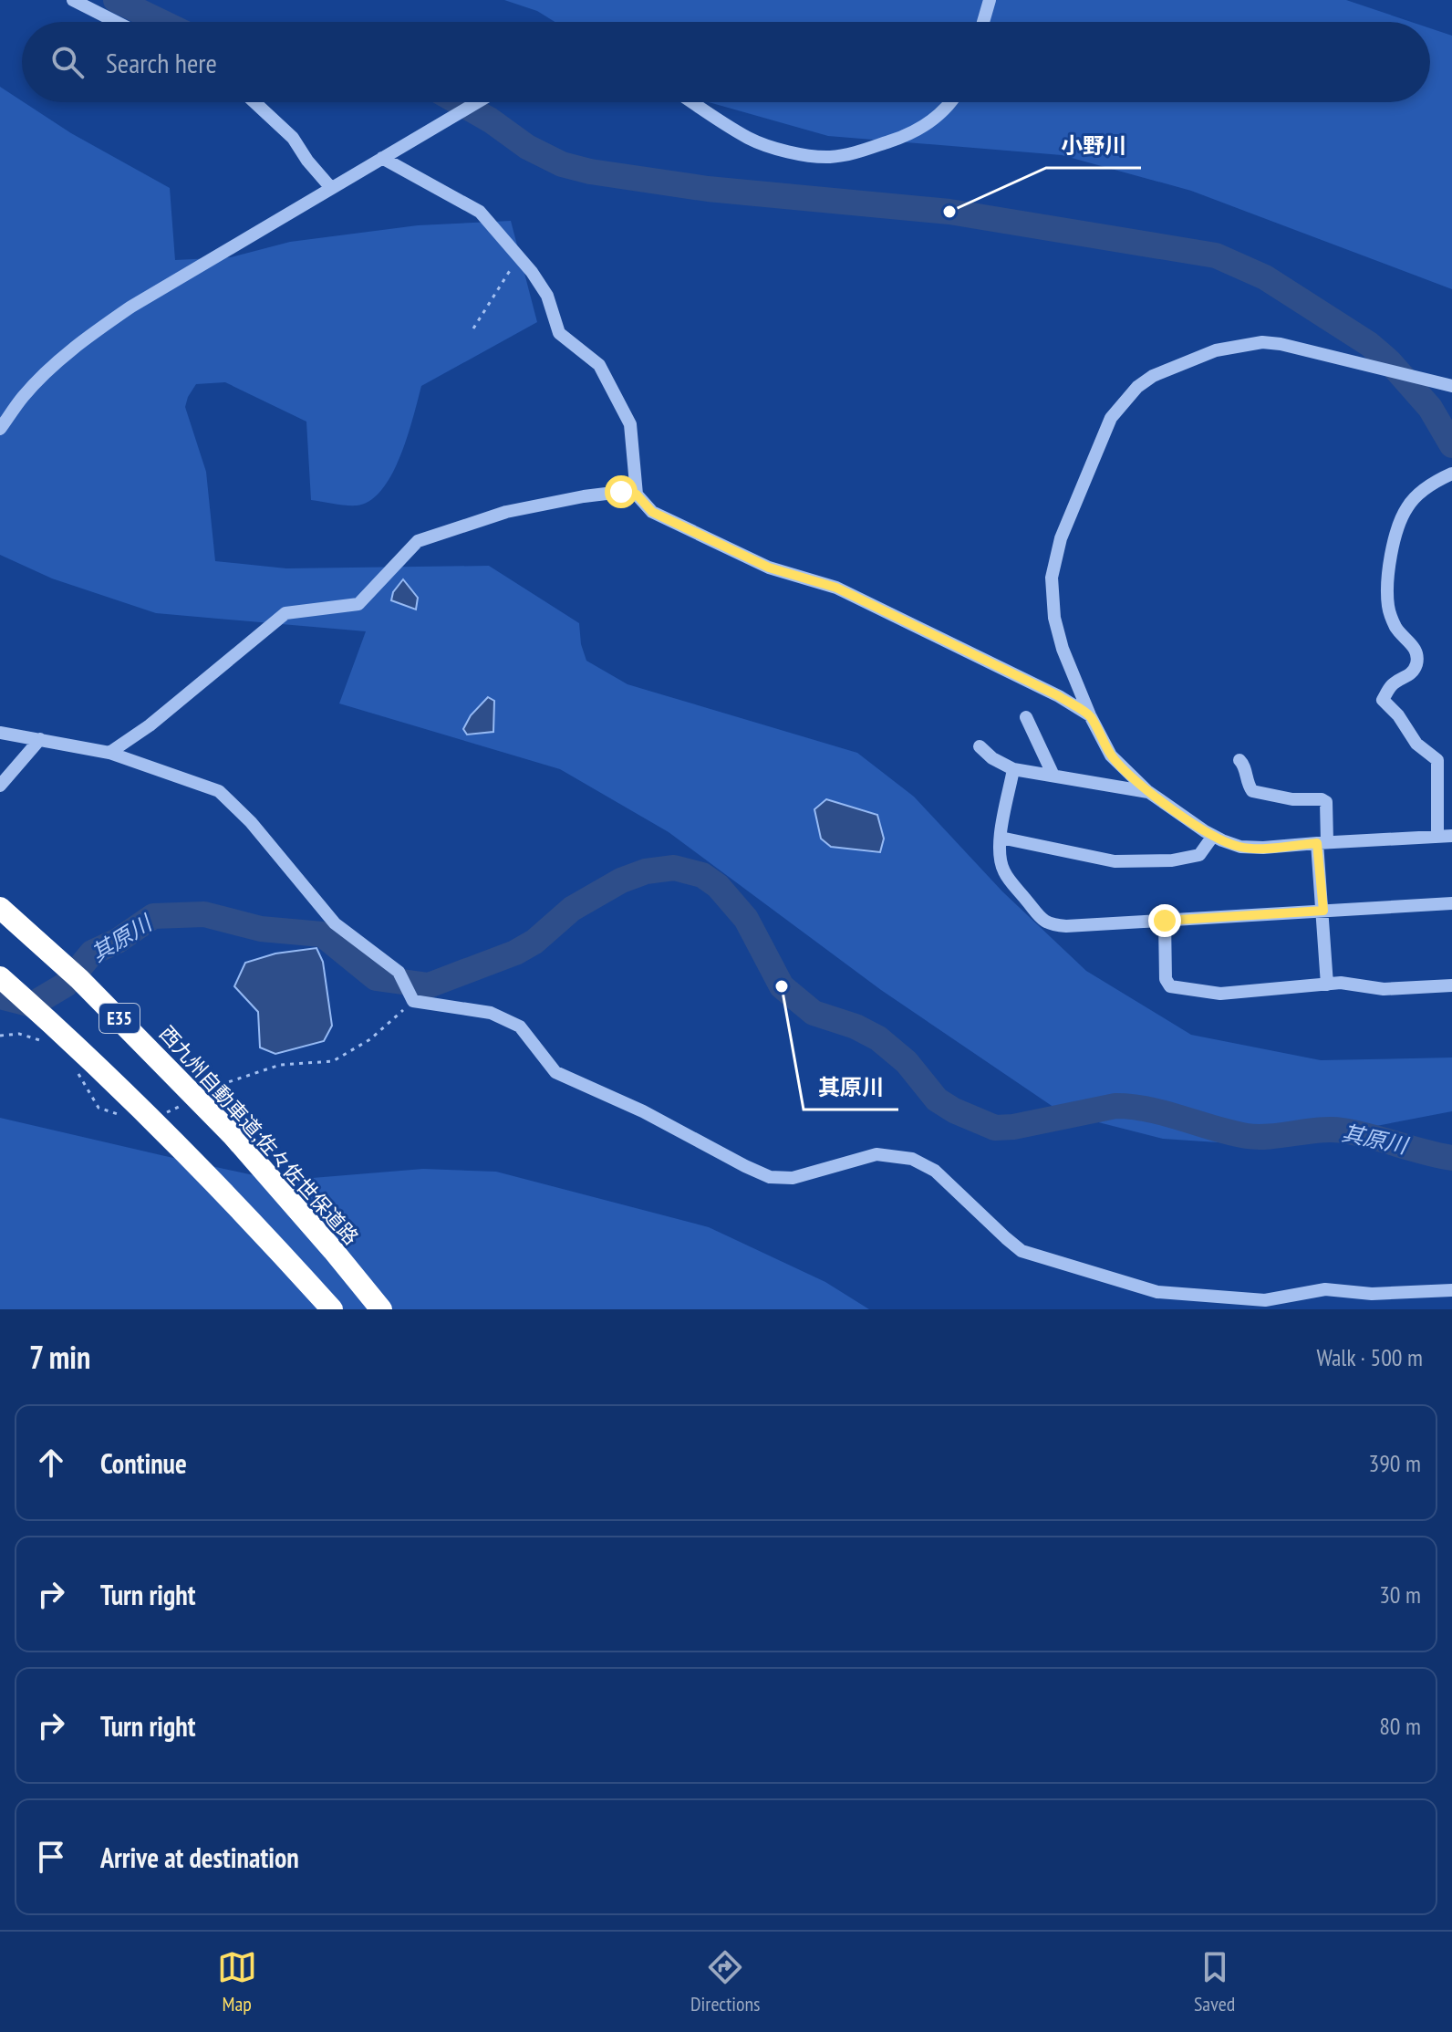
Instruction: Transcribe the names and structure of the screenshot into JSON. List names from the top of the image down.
{
  "streets": {
    "highway": ["E35", "西九州自動車道;佐々佐世保道路"]
  },
  "water": ["其原川"],
  "places": ["小野川", "其原川"],
  "page": {
    "search": "Search here",
    "heading": ["7 min", "Walk · 500 m"],
    "list": [
      ["Continue", "390 m"],
      ["Turn right", "30 m"],
      ["Turn right", "80 m"],
      "Arrive at destination"
    ],
    "nav": ["Map", "Directions", "Saved"]
  }
}
